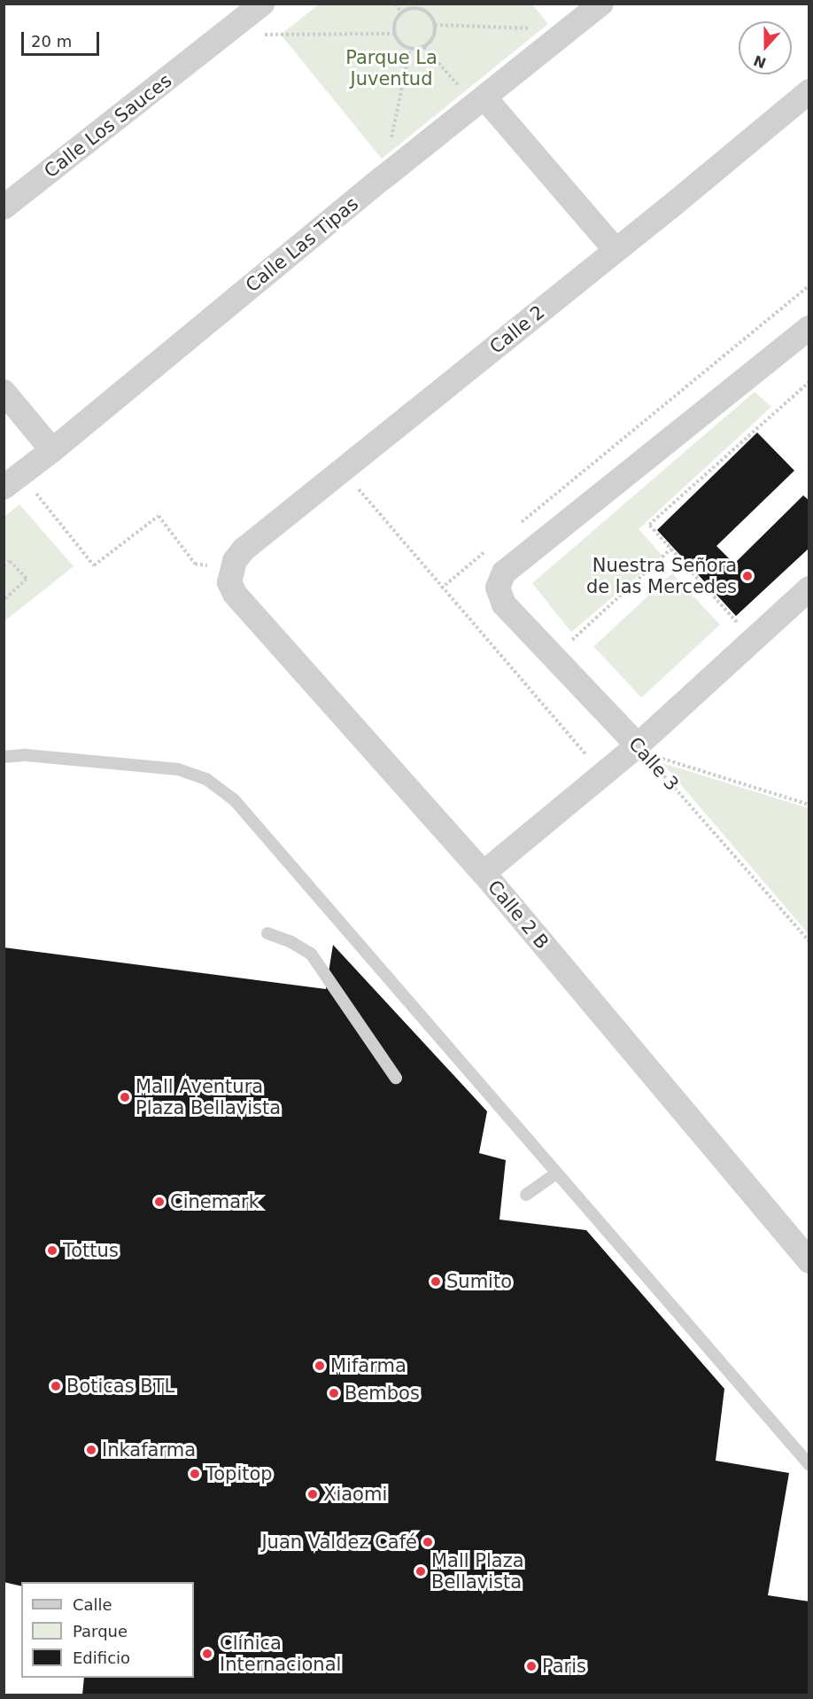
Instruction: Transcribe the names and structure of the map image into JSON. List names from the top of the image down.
{
  "streets": {
    "street": [
      "Calle Los Sauces",
      "Calle Las Tipas",
      "Calle 2",
      "Calle 3",
      "Calle 2 B"
    ]
  },
  "crossings": [
    ["Calle 2", "Calle 2 B"]
  ],
  "parks": ["Parque La Juventud"],
  "places": [
    "Nuestra Señora de las Mercedes",
    "Mall Aventura Plaza Bellavista",
    "Cinemark",
    "Tottus",
    "Sumito",
    "Mifarma",
    "Boticas BTL",
    "Bembos",
    "Inkafarma",
    "Topitop",
    "Xiaomi",
    "Juan Valdez Café",
    "Mall Plaza Bellavista",
    "Clínica Internacional",
    "Paris"
  ],
  "legend": ["Calle", "Parque", "Edificio"],
  "scale_bar": "20 m",
  "north": "bottom"
}
